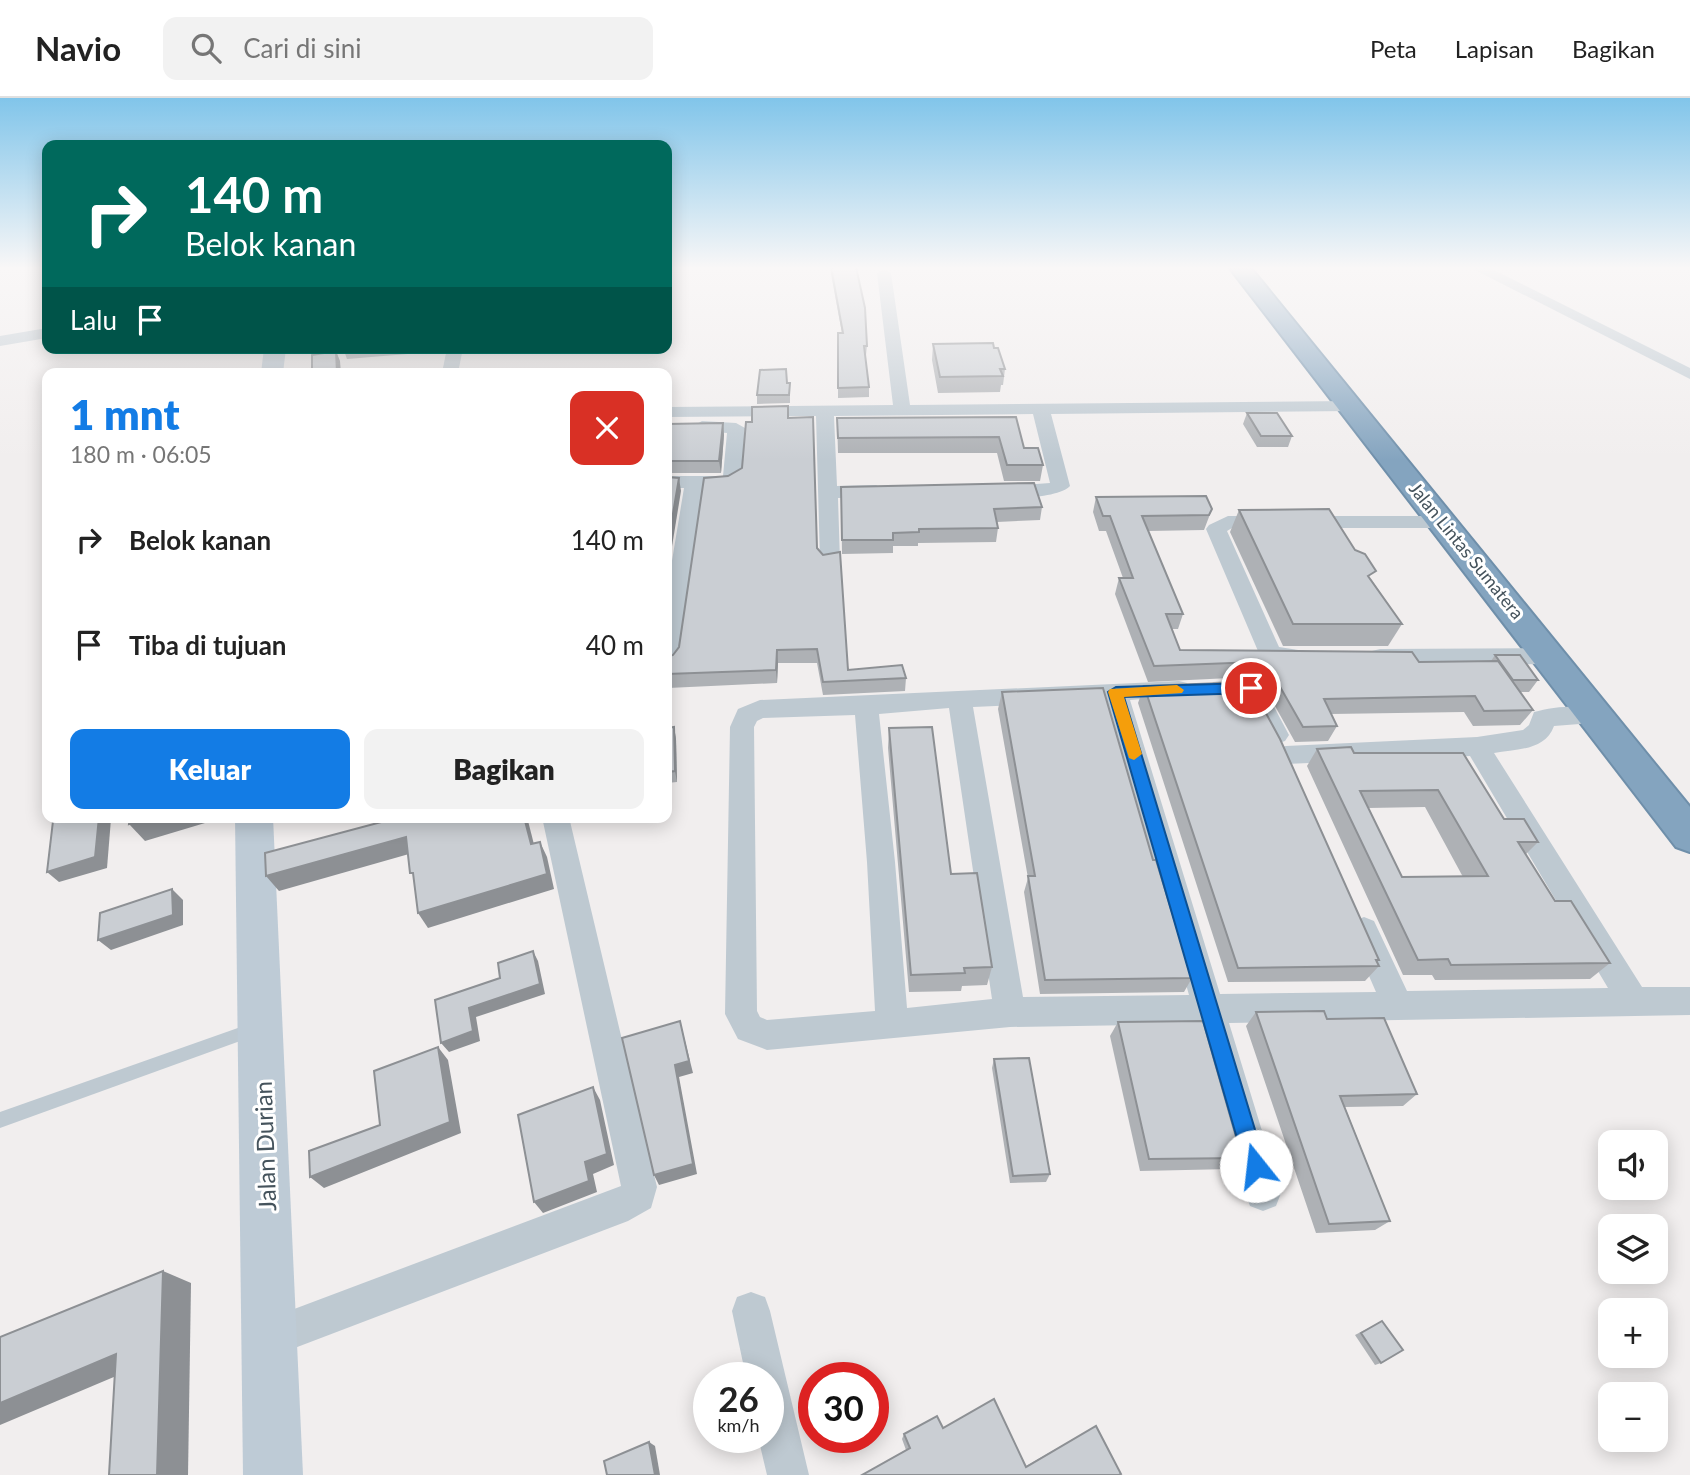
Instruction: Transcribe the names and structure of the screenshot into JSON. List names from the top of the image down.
{
  "streets": {
    "highway": ["Jalan Lintas Sumatera"],
    "street": ["Jalan Durian"]
  },
  "page": {
    "header": "Navio",
    "search": "Cari di sini",
    "nav": ["Peta", "Lapisan", "Bagikan"],
    "turn": ["140 m", "Belok kanan"],
    "then": "Lalu",
    "heading": ["1 mnt", "180 m · 06:05"],
    "list": [
      {
        "name": "Belok kanan",
        "value": "140 m"
      },
      {
        "name": "Tiba di tujuan",
        "value": "40 m"
      }
    ],
    "buttons": ["Keluar", "Bagikan"],
    "map_buttons": ["+", "−"],
    "speed": "26 km/h",
    "limit": "30"
  }
}
